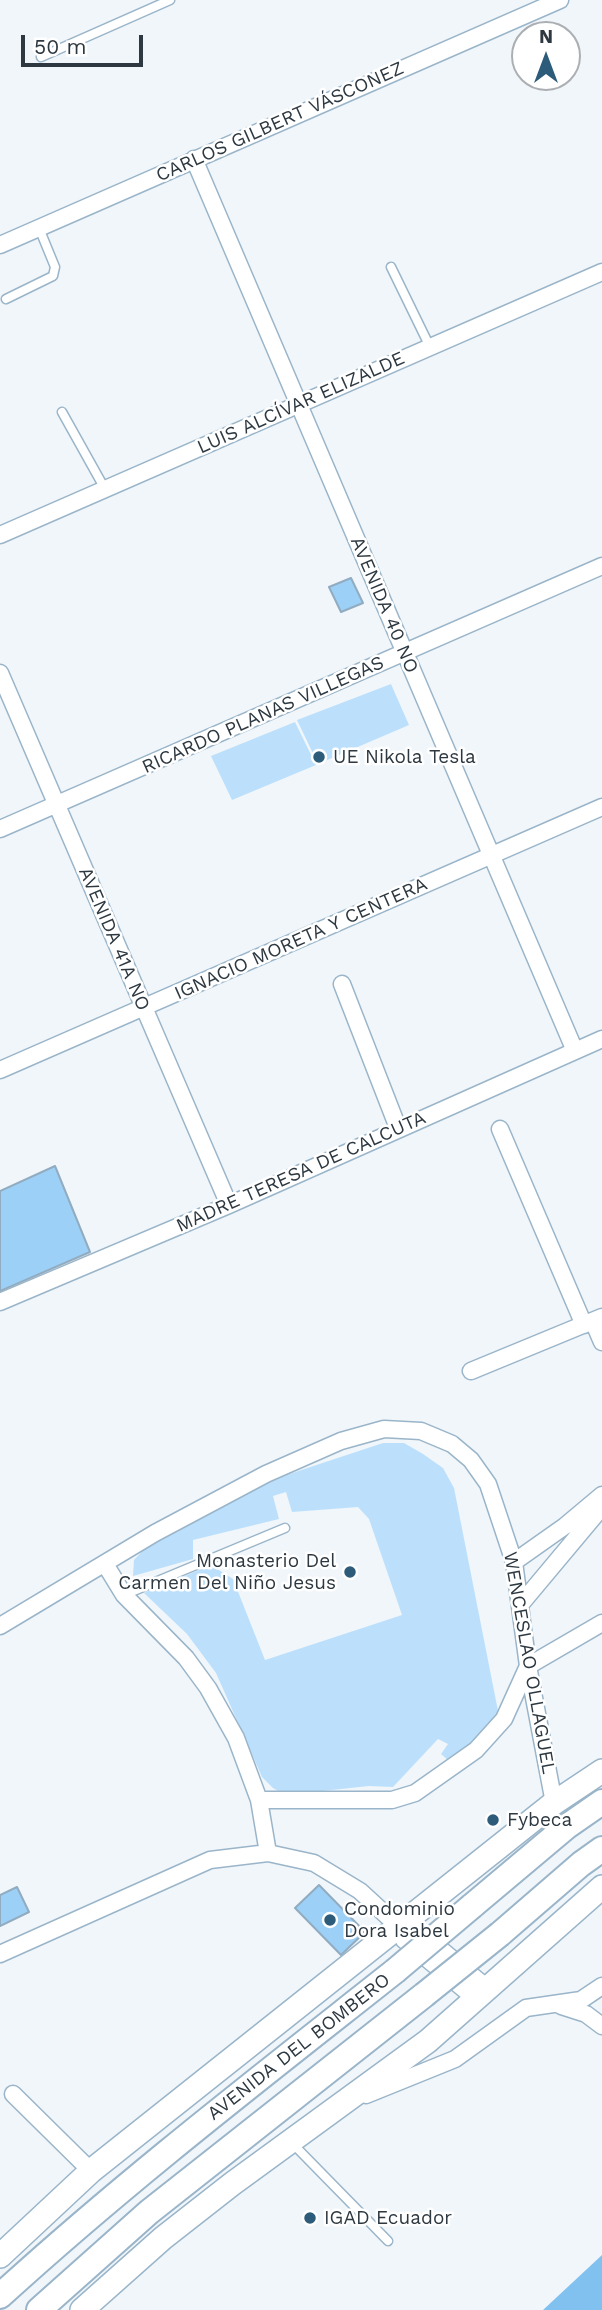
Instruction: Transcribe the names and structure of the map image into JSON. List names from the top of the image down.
{
  "streets": {
    "main road": ["AVENIDA DEL BOMBERO"],
    "street": [
      "CARLOS GILBERT VÁSCONEZ",
      "LUIS ALCÍVAR ELIZALDE",
      "AVENIDA 40 NO",
      "RICARDO PLANAS VILLEGAS",
      "AVENIDA 41A NO",
      "IGNACIO MORETA Y CENTERA",
      "MADRE TERESA DE CALCUTA",
      "WENCESLAO OLLAGUEL"
    ]
  },
  "crossings": [
    ["CARLOS GILBERT VÁSCONEZ", "AVENIDA 40 NO"],
    ["LUIS ALCÍVAR ELIZALDE", "AVENIDA 40 NO"],
    ["AVENIDA 40 NO", "RICARDO PLANAS VILLEGAS"],
    ["AVENIDA 40 NO", "IGNACIO MORETA Y CENTERA"],
    ["AVENIDA 40 NO", "MADRE TERESA DE CALCUTA"],
    ["RICARDO PLANAS VILLEGAS", "AVENIDA 41A NO"],
    ["AVENIDA 41A NO", "IGNACIO MORETA Y CENTERA"],
    ["AVENIDA 41A NO", "MADRE TERESA DE CALCUTA"],
    ["WENCESLAO OLLAGUEL", "AVENIDA DEL BOMBERO"]
  ],
  "places": [
    "UE Nikola Tesla",
    "Monasterio Del Carmen Del Niño Jesus",
    "Fybeca",
    "Condominio Dora Isabel",
    "IGAD Ecuador"
  ],
  "scale_bar": "50 m",
  "north": "top"
}
